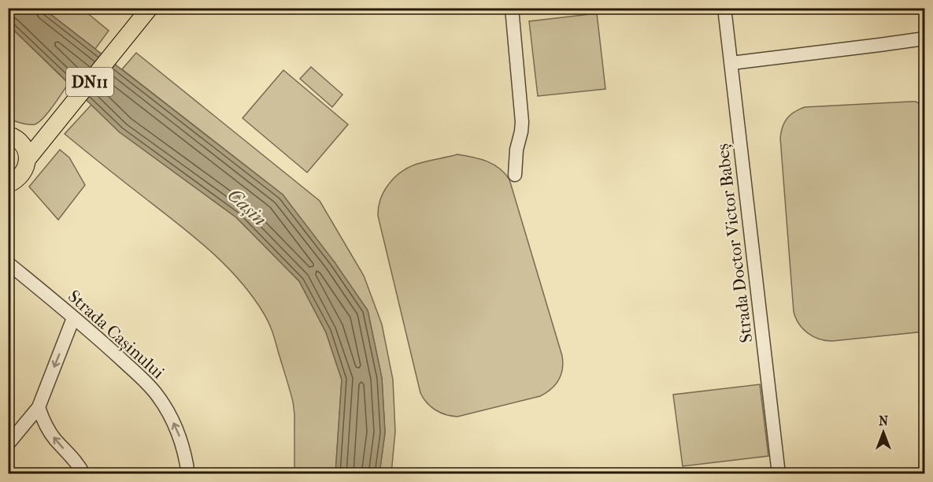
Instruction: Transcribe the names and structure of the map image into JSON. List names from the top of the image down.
{
  "streets": {
    "main road": ["DN11"],
    "street": ["Strada Doctor Victor Babeș", "Strada Cașinului"]
  },
  "water": ["Cașin"],
  "north": "top"
}
